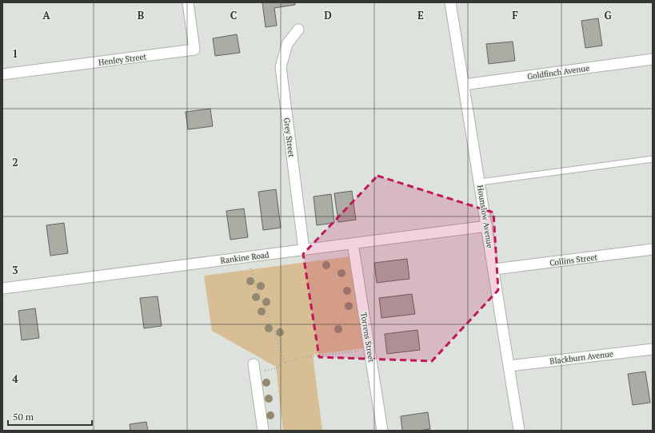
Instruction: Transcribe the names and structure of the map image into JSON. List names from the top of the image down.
{
  "streets": {
    "street": [
      "Henley Street",
      "Goldfinch Avenue",
      "Grey Street",
      "Hounslow Avenue",
      "Rankine Road",
      "Collins Street",
      "Torrens Street",
      "Blackburn Avenue"
    ]
  },
  "crossings": [
    ["Goldfinch Avenue", "Hounslow Avenue"],
    ["Grey Street", "Rankine Road"],
    ["Hounslow Avenue", "Rankine Road"],
    ["Hounslow Avenue", "Collins Street"],
    ["Hounslow Avenue", "Blackburn Avenue"],
    ["Rankine Road", "Torrens Street"]
  ],
  "scale_bar": "50 m",
  "grid": {
    "columns": [
      "A",
      "B",
      "C",
      "D",
      "E",
      "F",
      "G"
    ],
    "rows": [
      "1",
      "2",
      "3",
      "4"
    ]
  }
}
